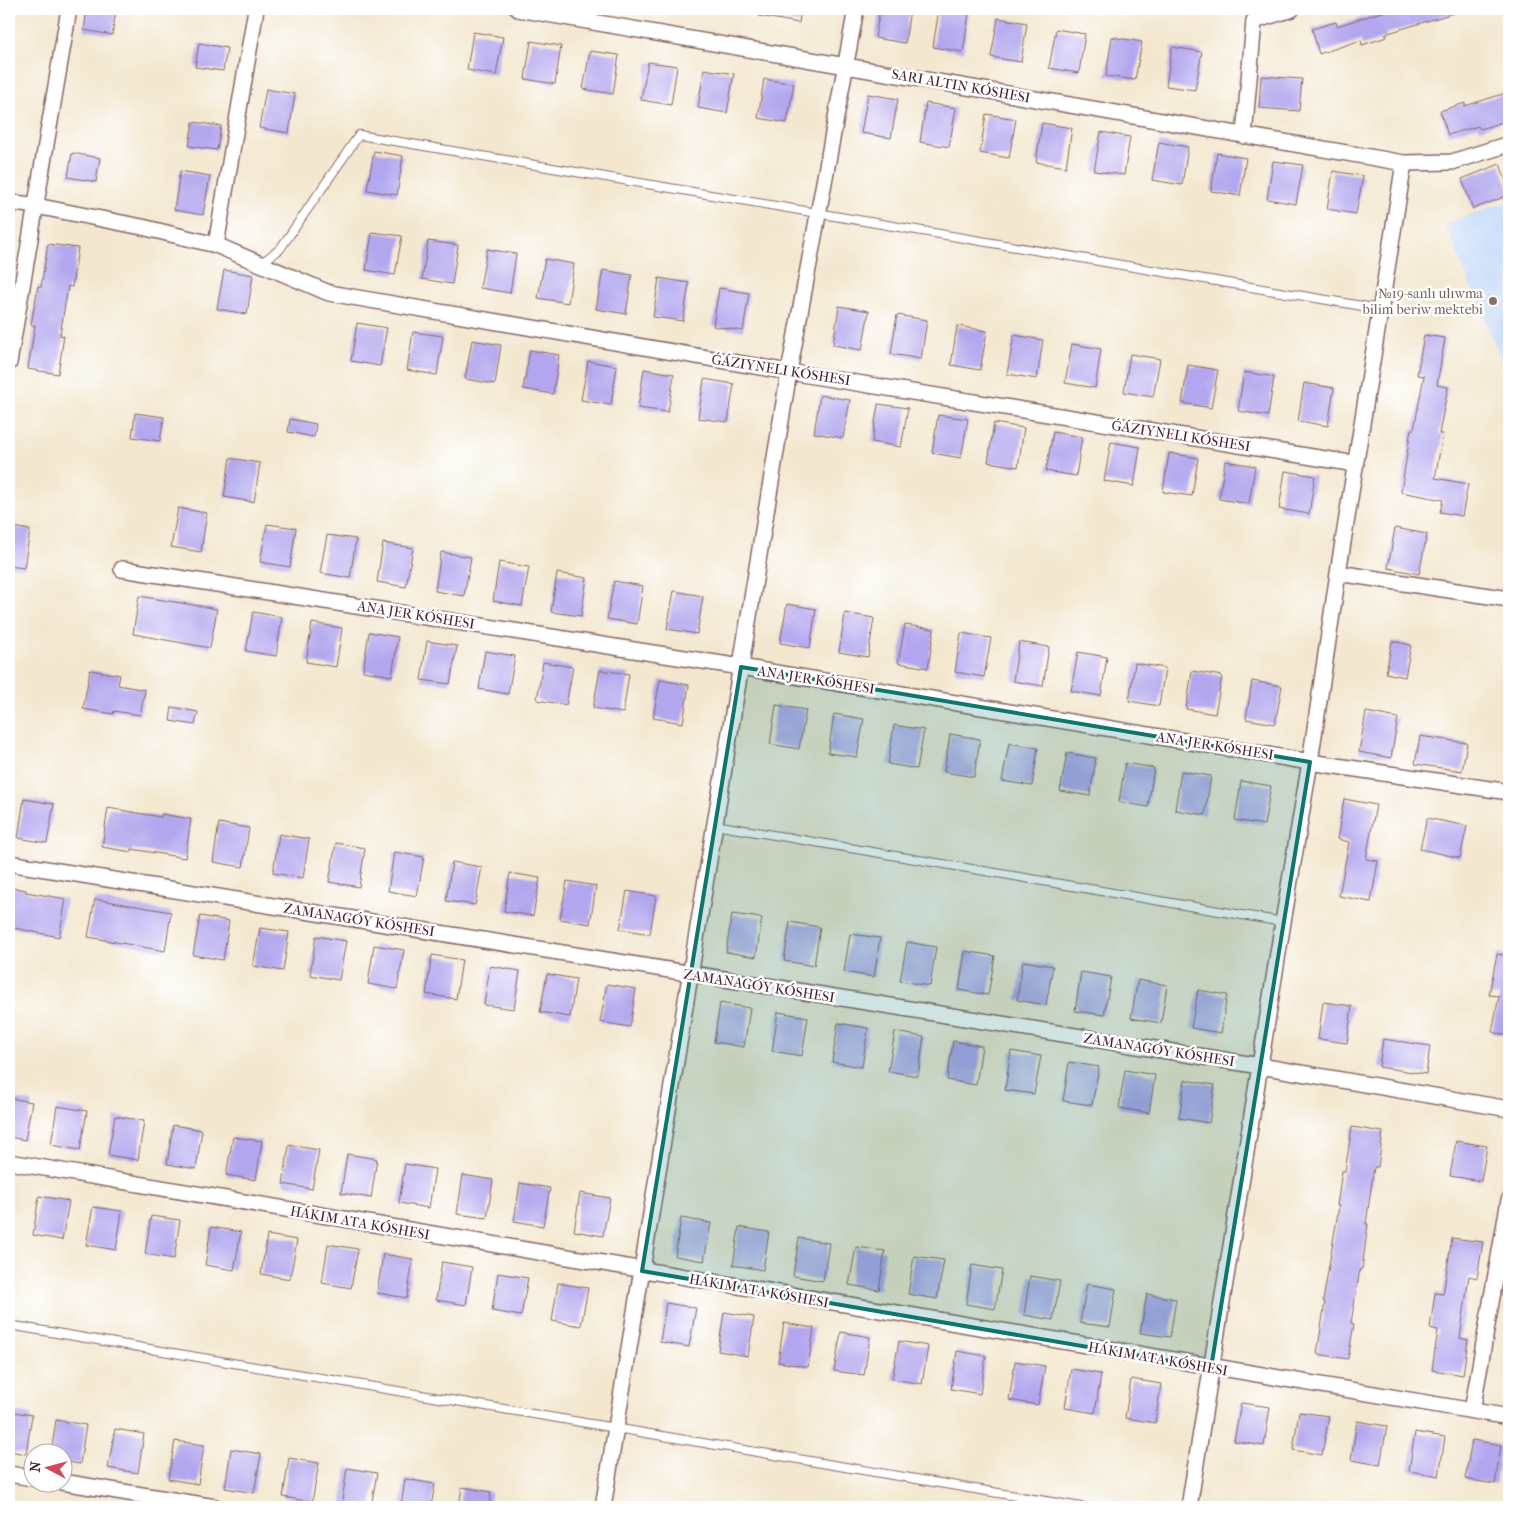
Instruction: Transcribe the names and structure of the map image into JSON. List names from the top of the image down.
{
  "streets": {
    "street": [
      "ǴÁZIYNELI KÓSHESI",
      "ANA JER KÓSHESI",
      "ZAMANAGÓY KÓSHESI",
      "HÁKIM ATA KÓSHESI"
    ]
  },
  "places": ["№19-sanlı ulıwma bilim beriw mektebi"],
  "north": "left"
}
